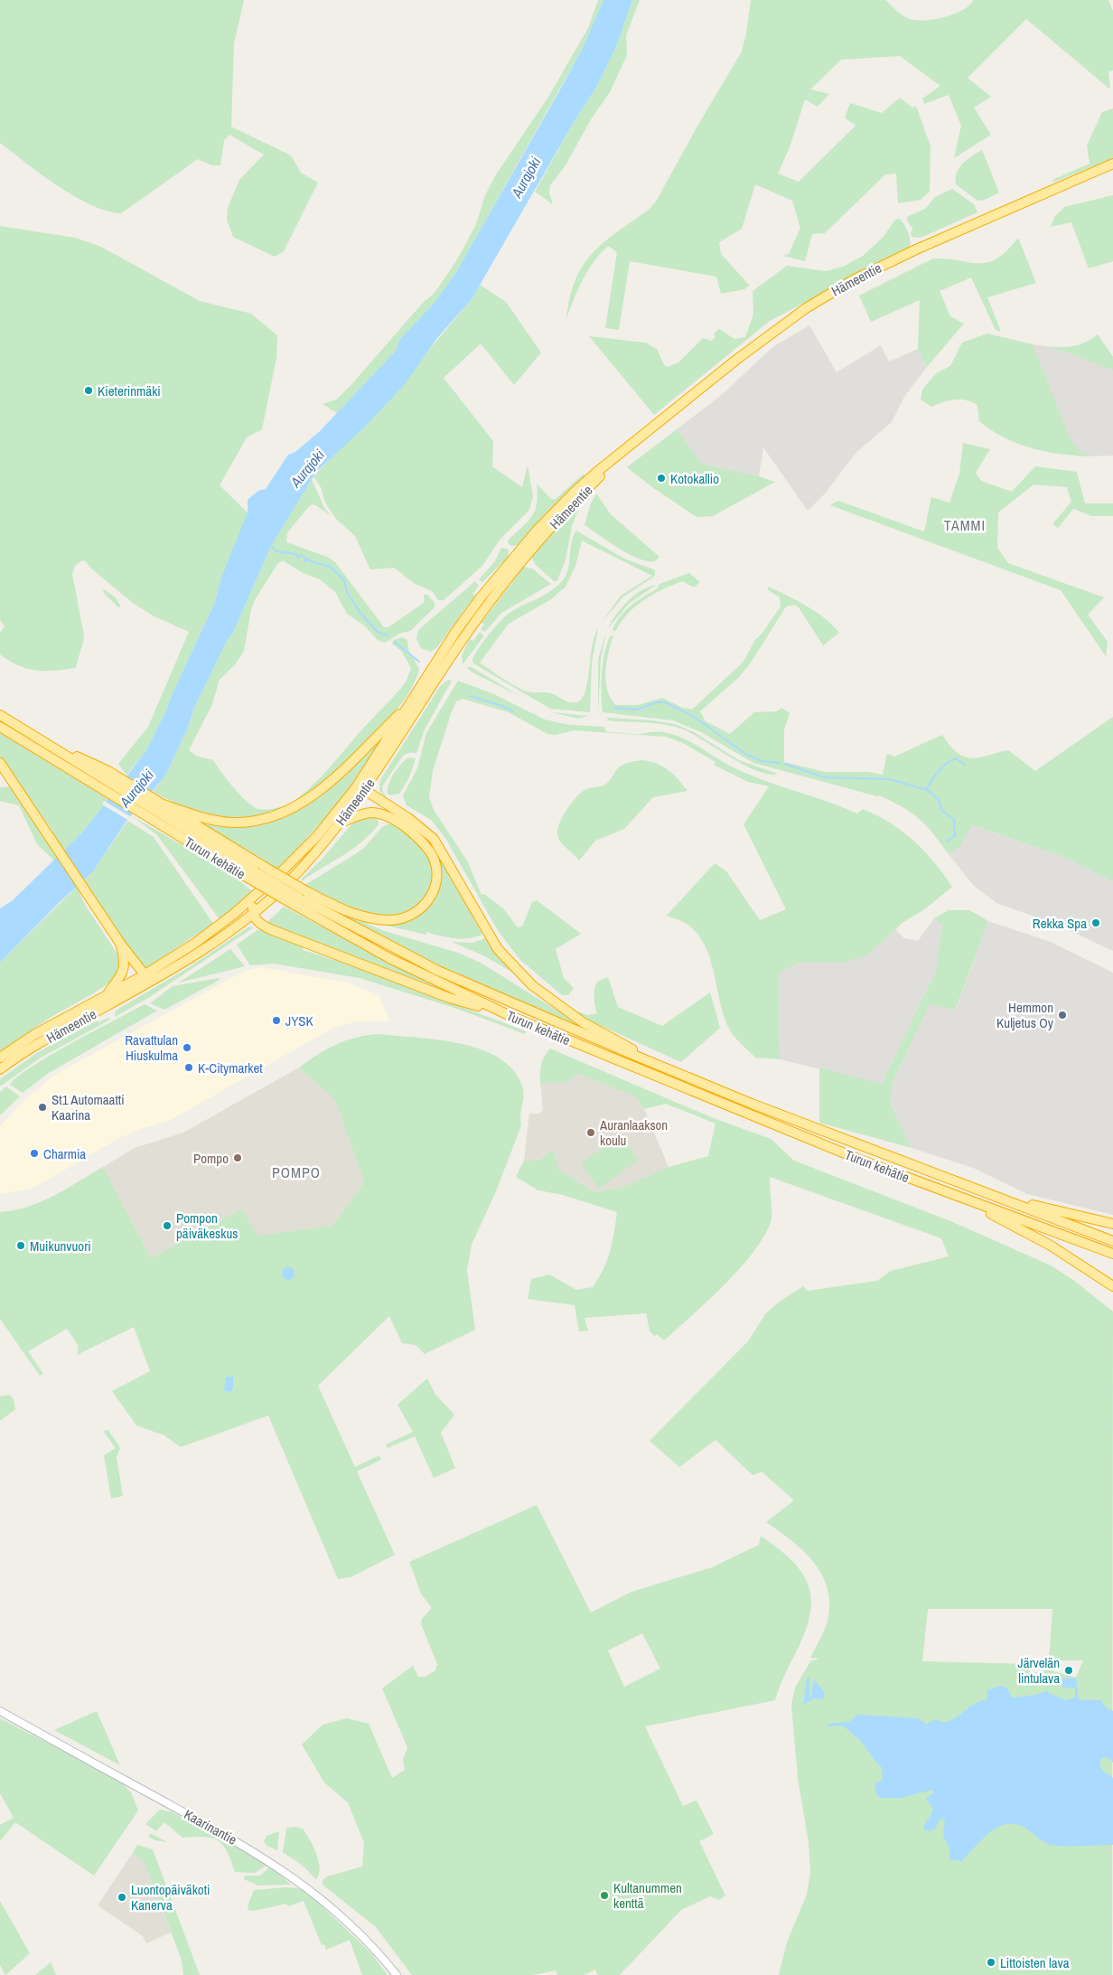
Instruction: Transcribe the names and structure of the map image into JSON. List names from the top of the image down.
{
  "streets": {
    "highway": ["Hämeentie", "Turun kehätie"],
    "main road": ["Kaarinantie"]
  },
  "districts": ["TAMMI", "POMPO"],
  "water": ["Aurajoki"],
  "places": [
    "Kieterinmäki",
    "Kotokallio",
    "Rekka Spa",
    "Hemmon Kuljetus Oy",
    "JYSK",
    "Ravattulan Hiuskulma",
    "K-Citymarket",
    "St1 Automaatti Kaarina",
    "Auranlaakson koulu",
    "Charmia",
    "Pompo",
    "Pompon päiväkeskus",
    "Muikunvuori",
    "Järvelän lintulava",
    "Kultanummen kenttä",
    "Luontopäiväkoti Kanerva",
    "Littoisten lava"
  ]
}
